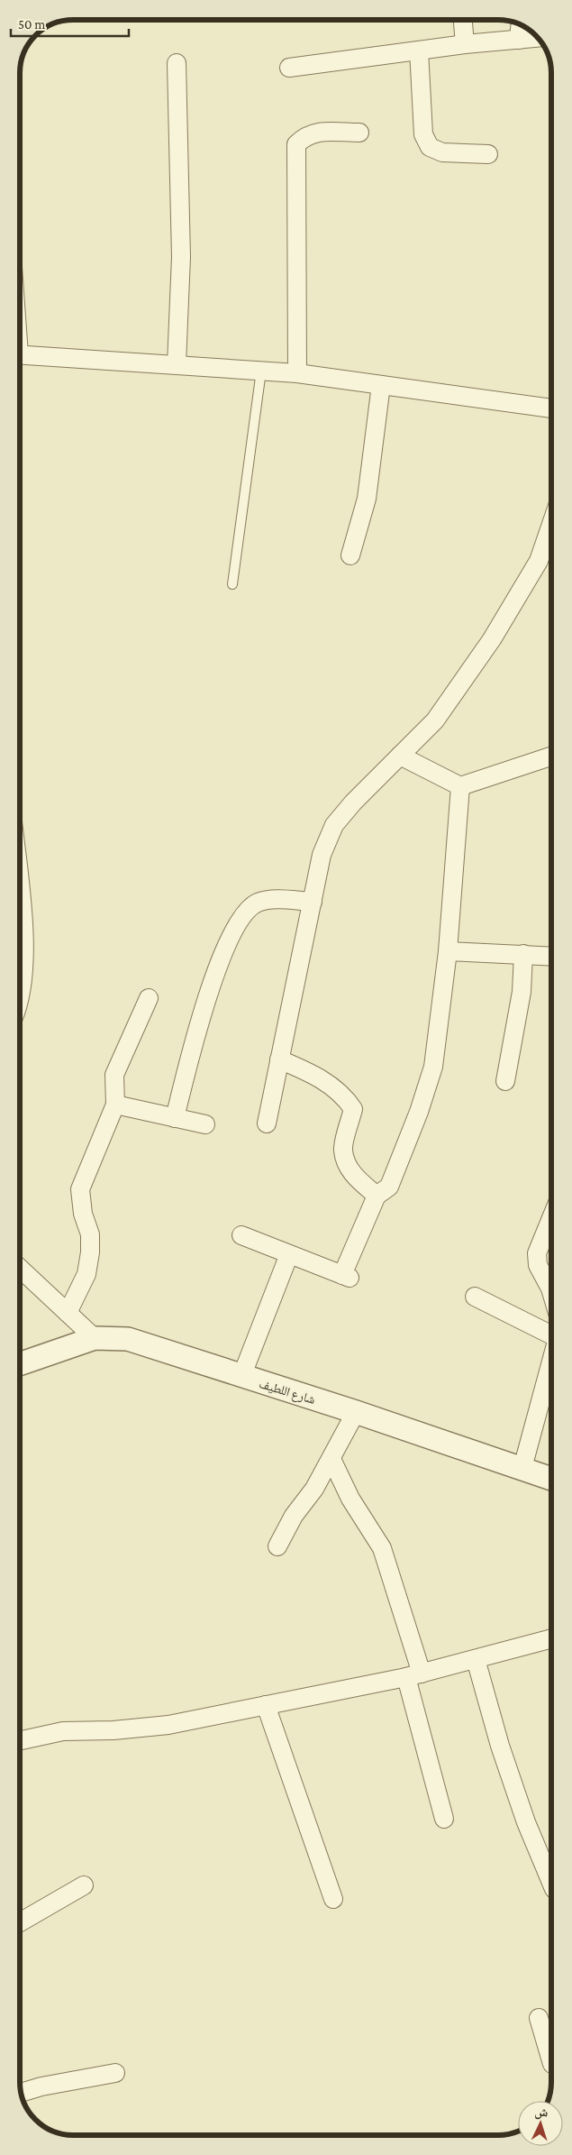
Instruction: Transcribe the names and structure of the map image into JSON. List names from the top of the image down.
{
  "streets": {
    "street": ["شارع اللطيف"]
  },
  "scale_bar": "50 m",
  "north": "top"
}
